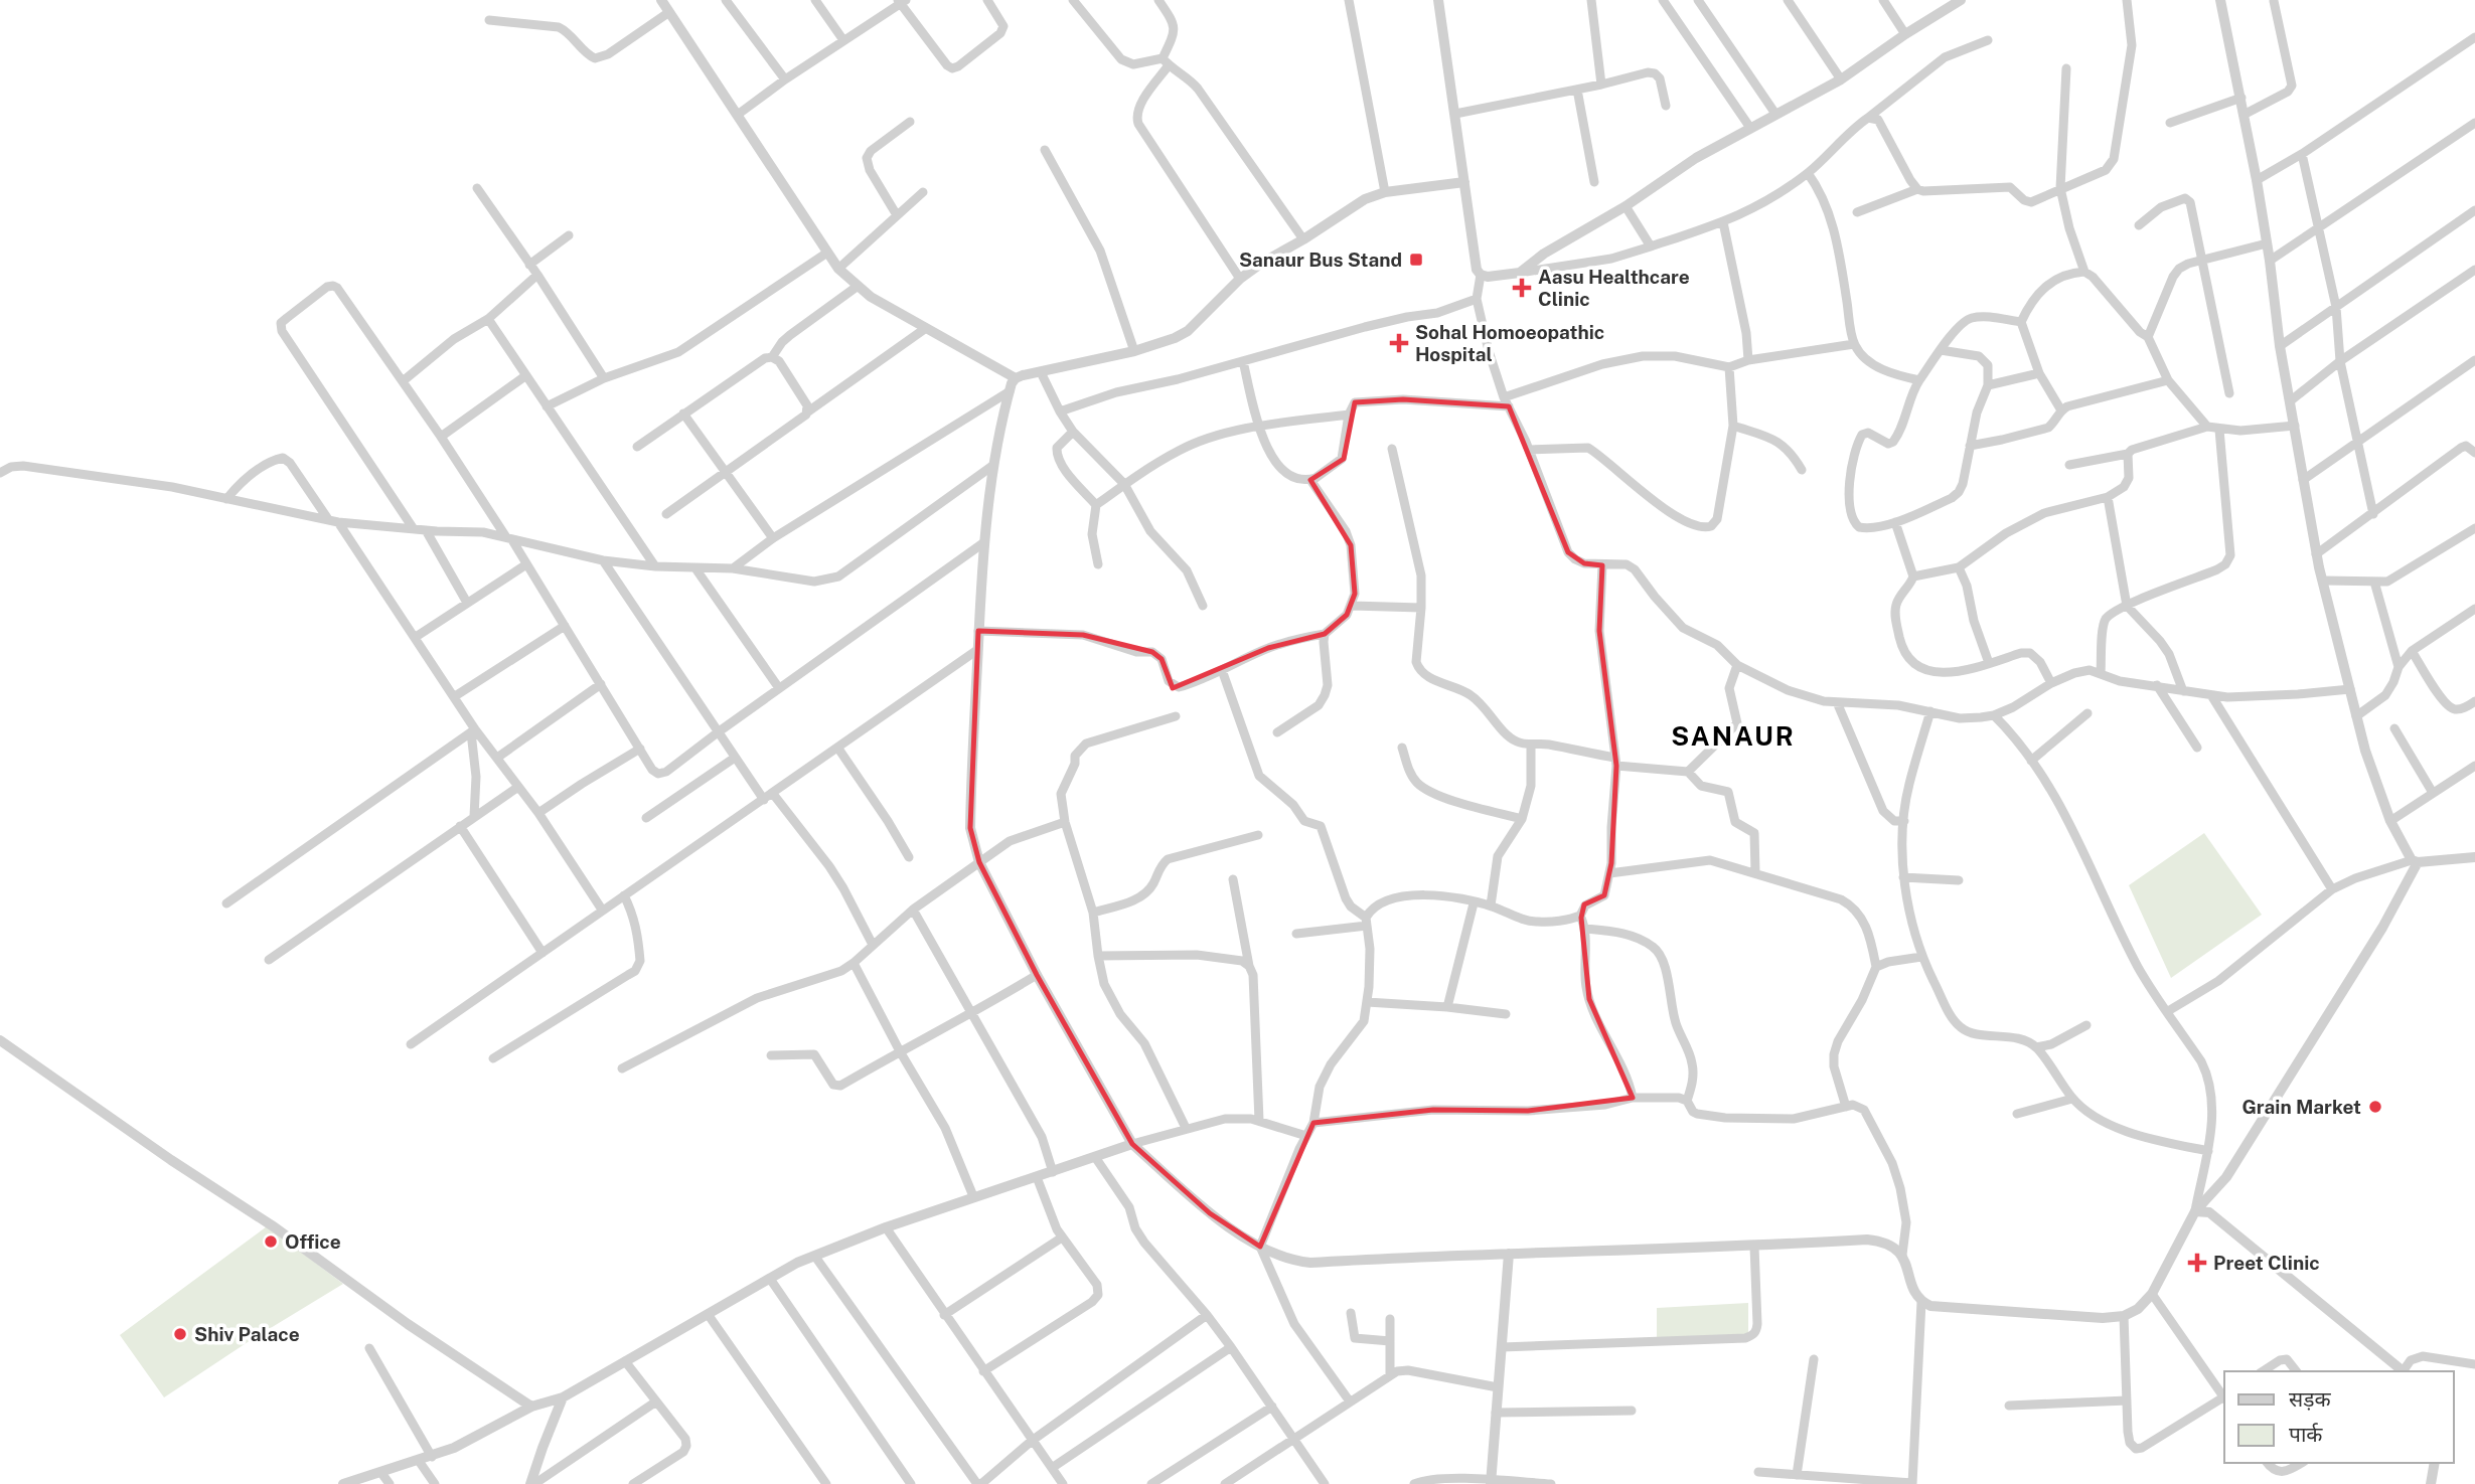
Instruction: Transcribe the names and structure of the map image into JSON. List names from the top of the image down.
{
  "districts": ["SANAUR"],
  "places": {
    "transit": ["Sanaur Bus Stand"],
    "health": ["Aasu Healthcare Clinic", "Sohal Homoeopathic Hospital", "Preet Clinic"],
    "other": ["Grain Market", "Office", "Shiv Palace"]
  },
  "legend": ["सड़क", "पार्क"]
}
